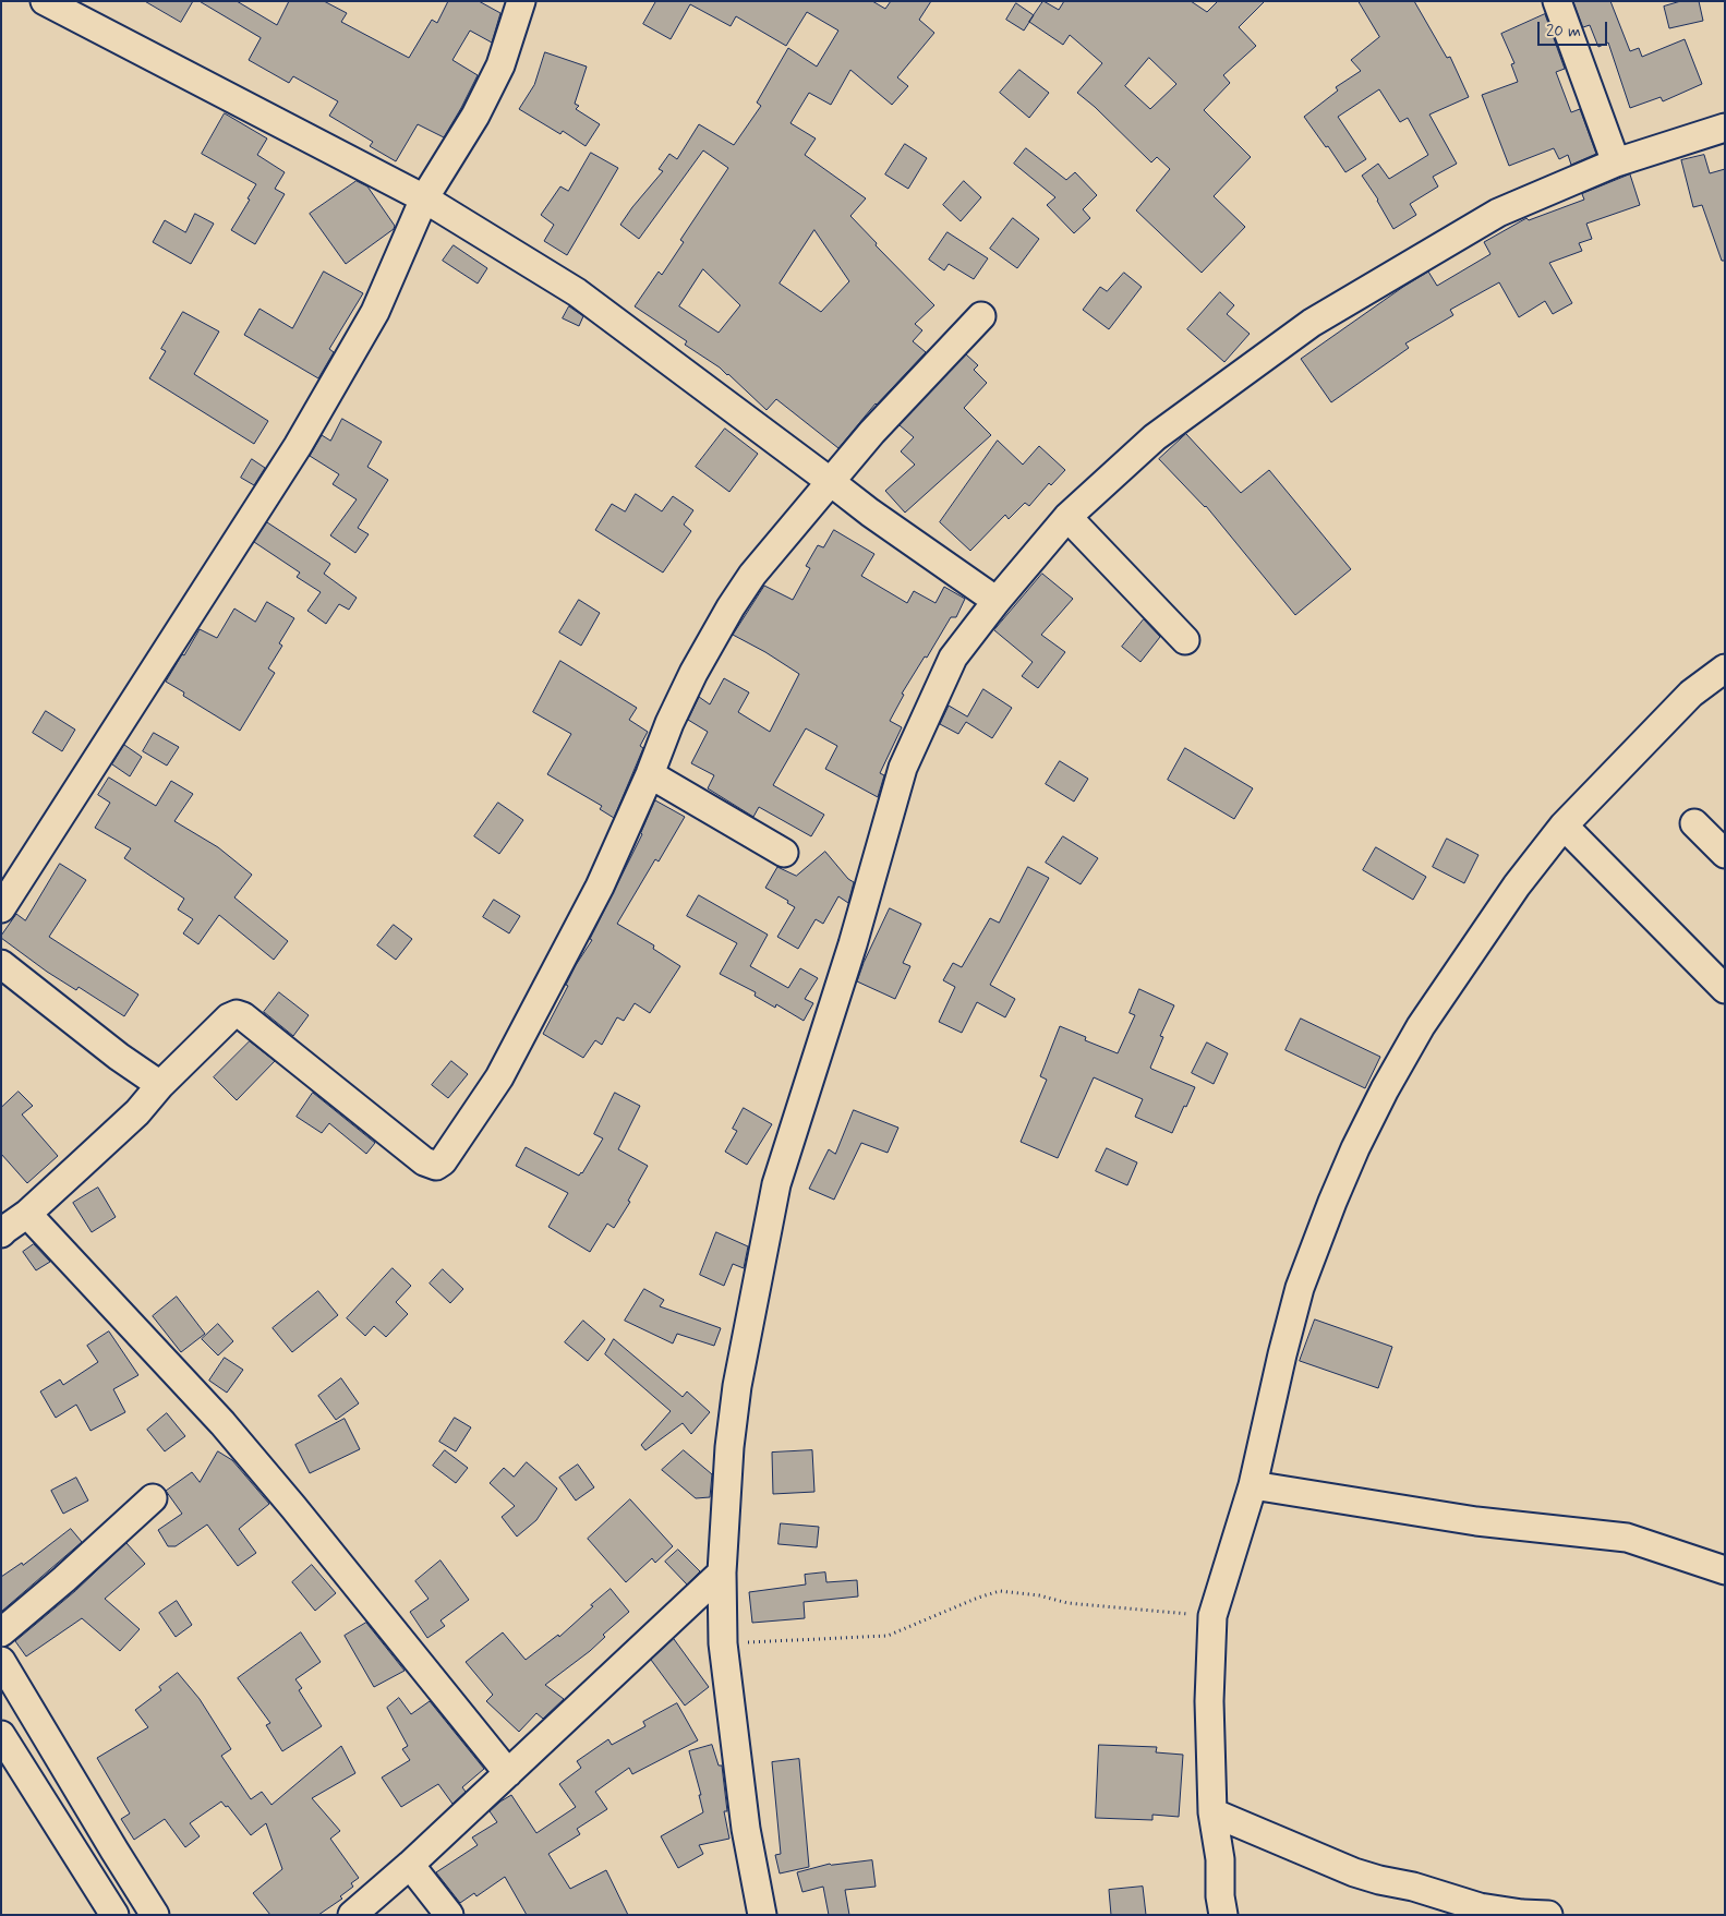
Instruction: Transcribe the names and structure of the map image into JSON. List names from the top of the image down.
{
  "scale_bar": "20 m"
}
